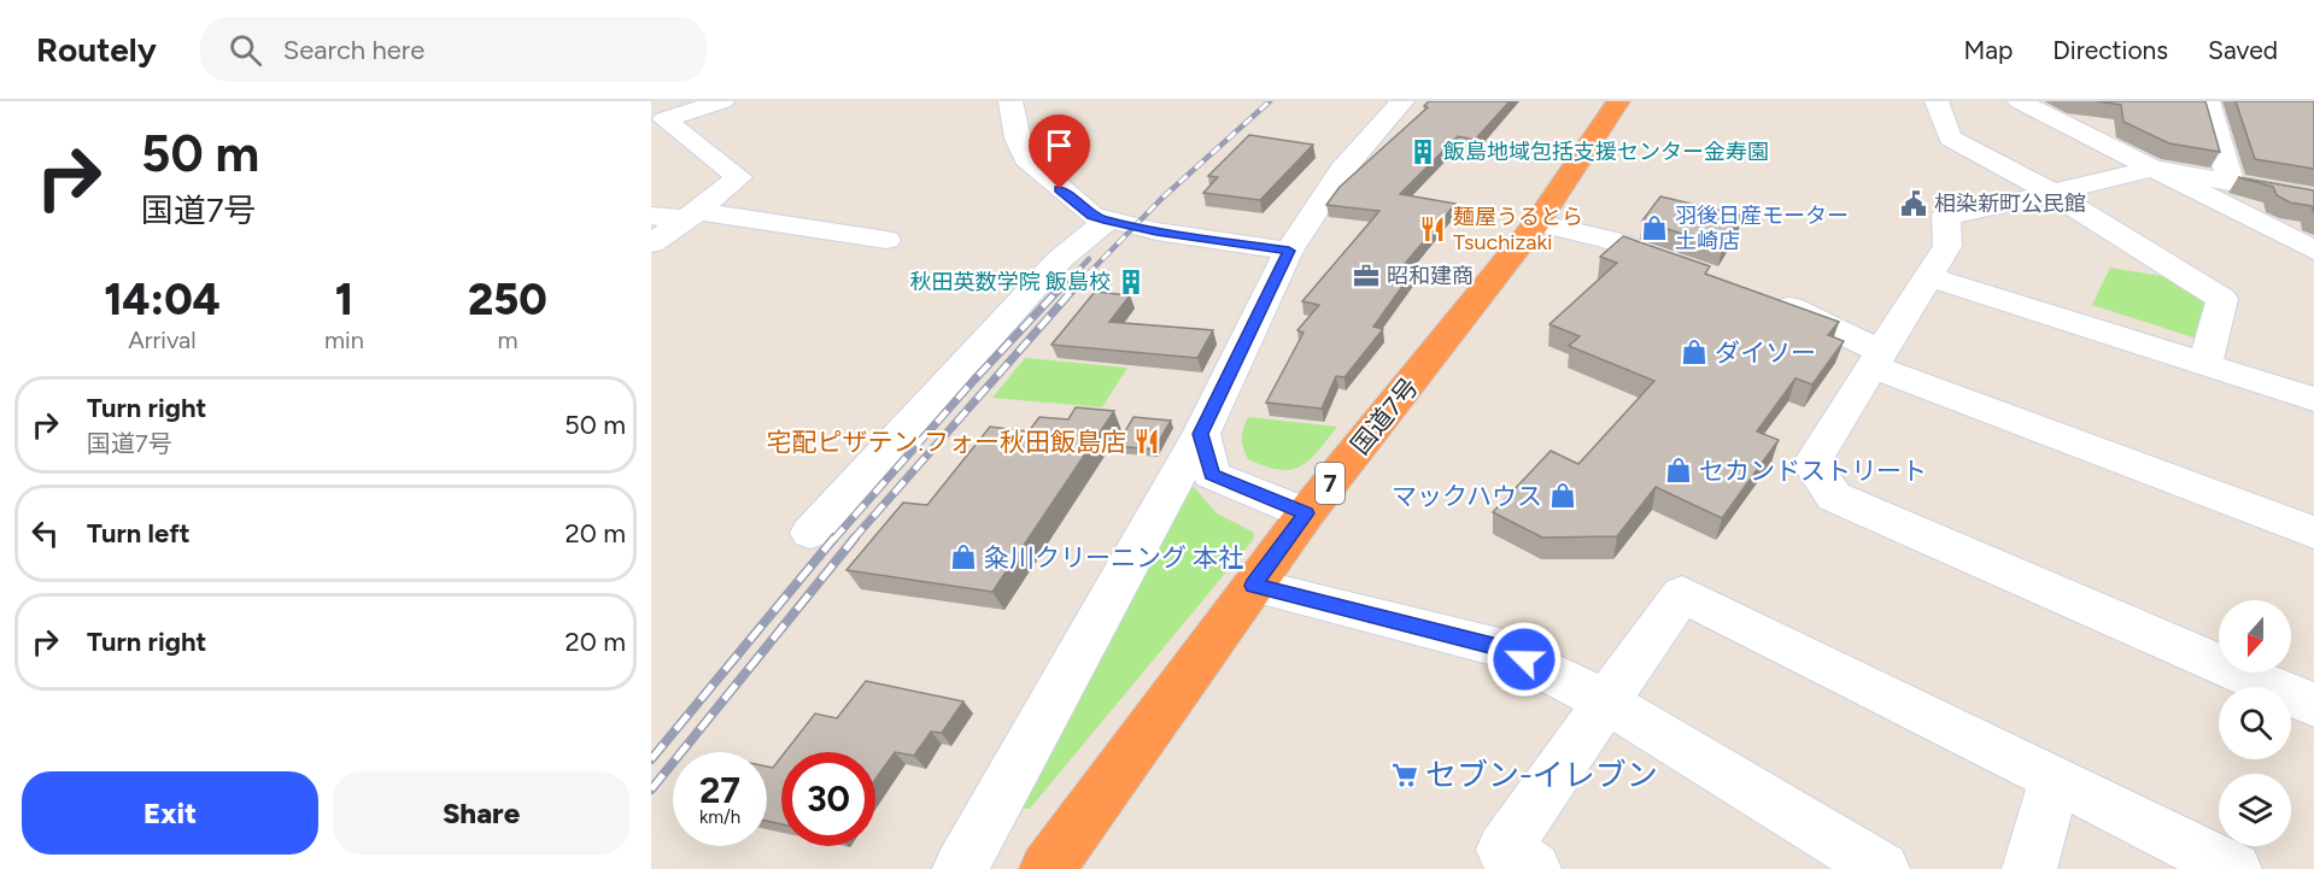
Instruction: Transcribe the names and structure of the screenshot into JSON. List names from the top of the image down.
{
  "streets": {
    "highway": ["国道7号", "7"]
  },
  "places": {
    "building": ["飯島地域包括支援センター金寿園", "秋田英数学院 飯島校"],
    "public building": ["相染新町公民館"],
    "shop": [
      "羽後日産モーター 土崎店",
      "ダイソー",
      "セカンドストリート",
      "マックハウス",
      "粂川クリーニング 本社"
    ],
    "restaurant": ["麺屋うるとら Tsuchizaki", "宅配ピザテン.フォー秋田飯島店"],
    "office": ["昭和建商"],
    "supermarket": ["セブン-イレブン"]
  },
  "north": "bottom",
  "page": {
    "header": "Routely",
    "search": "Search here",
    "nav": ["Map", "Directions", "Saved"],
    "turn": ["50 m", "国道7号"],
    "eta": [
      "14:04",
      "Arrival",
      "1",
      "min",
      "250",
      "m"
    ],
    "list": [
      {
        "name": "Turn right",
        "note": "国道7号",
        "value": "50 m"
      },
      {
        "name": "Turn left",
        "value": "20 m"
      },
      {
        "name": "Turn right",
        "value": "20 m"
      }
    ],
    "speed": "27 km/h",
    "limit": "30",
    "buttons": ["Exit", "Share"]
  }
}
